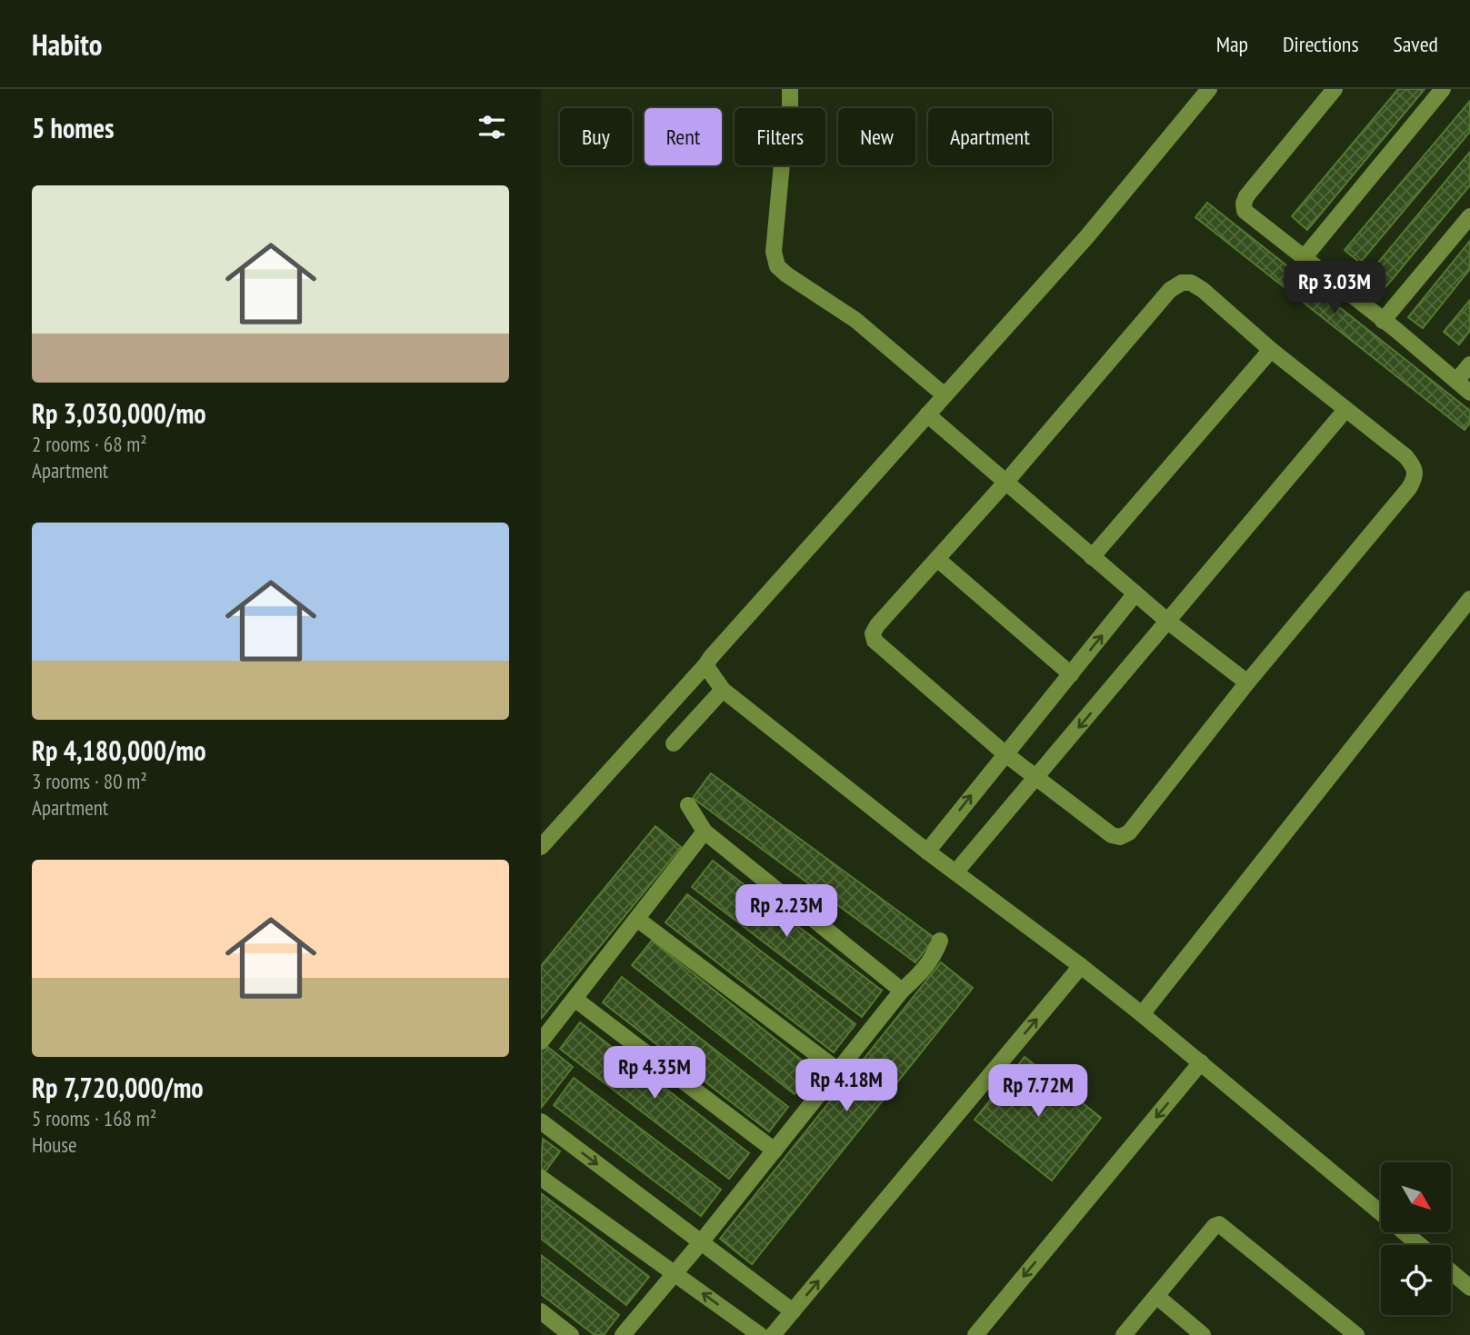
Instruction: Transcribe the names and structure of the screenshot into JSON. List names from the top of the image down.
{
  "north": "bottom right",
  "page": {
    "header": "Habito",
    "nav": ["Map", "Directions", "Saved"],
    "heading": "5 homes",
    "chip": [
      "Buy",
      "Rent",
      "Filters",
      "New",
      "Apartment"
    ],
    "list": [
      {
        "name": "Rp 3,030,000/mo",
        "note": "2 rooms · 68 m² · Apartment"
      },
      {
        "name": "Rp 4,180,000/mo",
        "note": "3 rooms · 80 m² · Apartment"
      },
      {
        "name": "Rp 7,720,000/mo",
        "note": "5 rooms · 168 m² · House"
      }
    ],
    "price": [
      "Rp 3.03M",
      "Rp 2.23M",
      "Rp 4.35M",
      "Rp 4.18M",
      "Rp 7.72M"
    ]
  }
}
